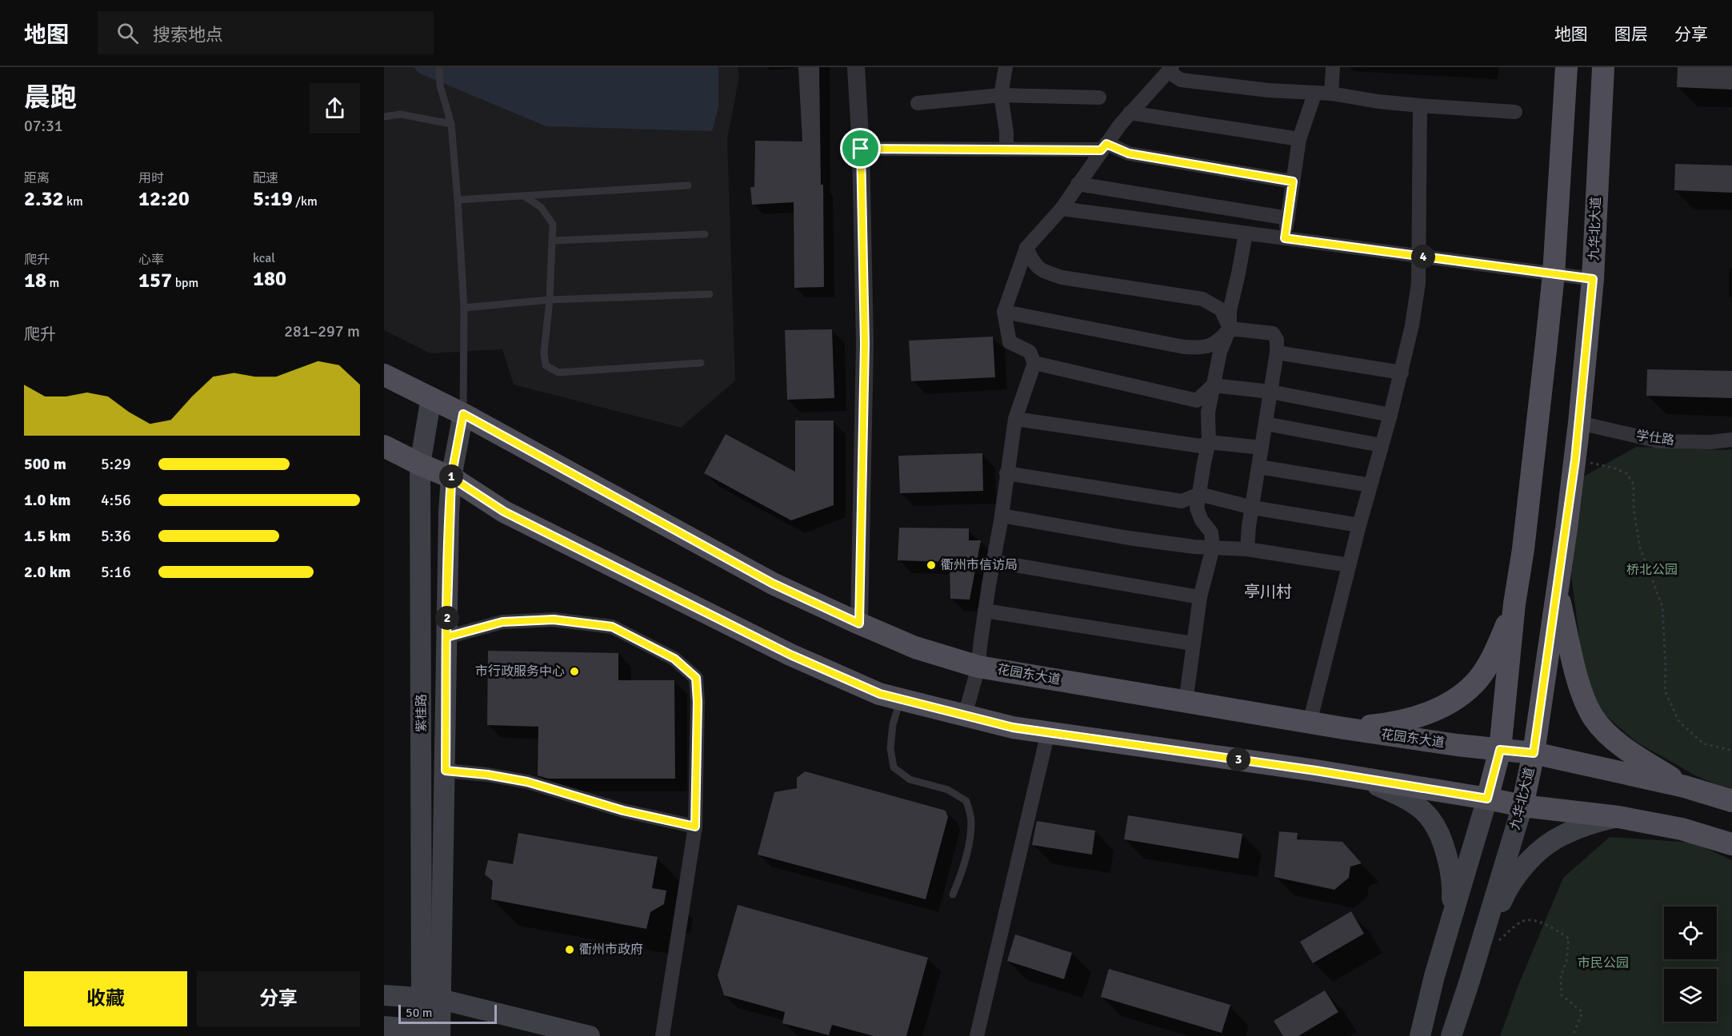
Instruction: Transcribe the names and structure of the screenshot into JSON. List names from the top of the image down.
{
  "streets": {
    "main road": ["九华北大道", "花园东大道", "紫桂路"],
    "street": ["学仕路"]
  },
  "crossings": [
    ["九华北大道", "学仕路"],
    ["九华北大道", "花园东大道"],
    ["花园东大道", "紫桂路"]
  ],
  "districts": ["亭川村"],
  "parks": ["桥北公园", "市民公园"],
  "places": ["衢州市信访局", "市行政服务中心", "衢州市政府"],
  "scale_bar": "50 m",
  "page": {
    "header": "地图",
    "search": "搜索地点",
    "nav": ["地图", "图层", "分享"],
    "heading": ["晨跑", "07:31"],
    "stats": [
      ["距离", "2.32 km"],
      ["用时", "12:20"],
      ["配速", "5:19 /km"],
      ["爬升", "18 m"],
      ["心率", "157 bpm"],
      ["kcal", "180"]
    ],
    "pins": [
      "4",
      "1",
      "2",
      "3"
    ],
    "chart": ["爬升", "281–297 m"],
    "list": [
      {
        "name": "500 m",
        "note": "5:29"
      },
      {
        "name": "1.0 km",
        "note": "4:56"
      },
      {
        "name": "1.5 km",
        "note": "5:36"
      },
      {
        "name": "2.0 km",
        "note": "5:16"
      }
    ],
    "buttons": ["收藏", "分享"],
    "scale": "50 m"
  }
}
